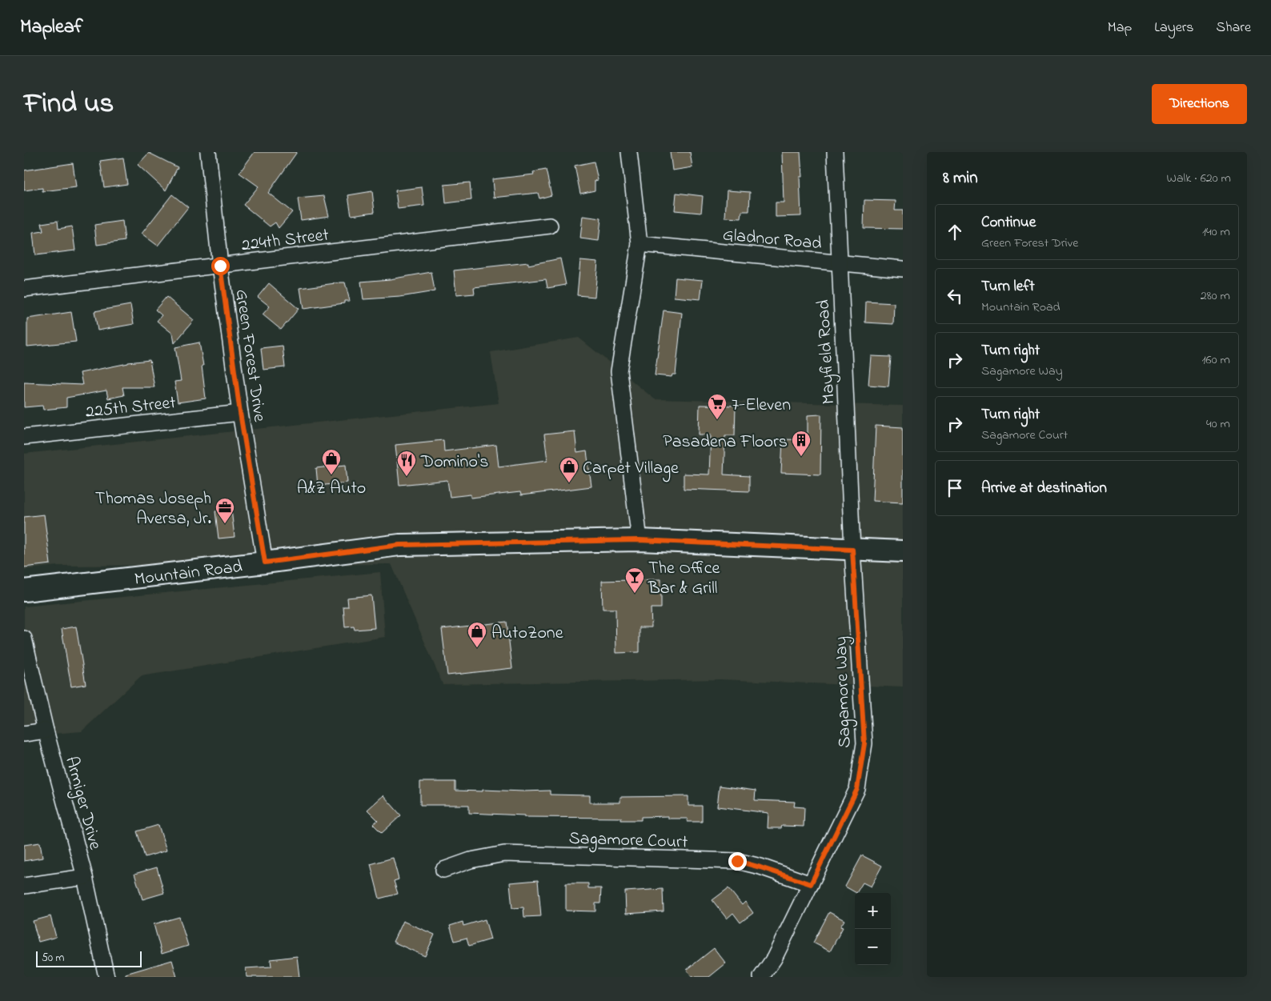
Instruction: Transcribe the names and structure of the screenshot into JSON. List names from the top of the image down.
{
  "streets": {
    "main road": ["Mountain Road"],
    "street": [
      "Gladnor Road",
      "224th Street",
      "Mayfield Road",
      "Green Forest Drive",
      "225th Street",
      "Sagamore Way",
      "Armiger Drive",
      "Sagamore Court"
    ]
  },
  "crossings": [
    ["Gladnor Road", "Mayfield Road"],
    ["224th Street", "Green Forest Drive"],
    ["Mayfield Road", "Mountain Road"],
    ["Mayfield Road", "Sagamore Way"],
    ["Green Forest Drive", "225th Street"],
    ["Green Forest Drive", "Mountain Road"],
    ["Mountain Road", "Sagamore Way"],
    ["Sagamore Way", "Sagamore Court"]
  ],
  "places": {
    "supermarket": ["7-Eleven"],
    "building": ["Pasadena Floors"],
    "shop": ["A&Z Auto", "Carpet Village", "AutoZone"],
    "restaurant": ["Domino's"],
    "office": ["Thomas Joseph Aversa, Jr."],
    "bar": ["The Office Bar & Grill"]
  },
  "scale_bar": "50 m",
  "page": {
    "header": "Mapleaf",
    "nav": ["Map", "Layers", "Share"],
    "title": "Find us",
    "buttons": "Directions",
    "heading": ["8 min", "Walk · 620 m"],
    "list": [
      ["Continue", "Green Forest Drive", "140 m"],
      ["Turn left", "Mountain Road", "280 m"],
      ["Turn right", "Sagamore Way", "160 m"],
      ["Turn right", "Sagamore Court", "40 m"],
      "Arrive at destination"
    ],
    "map_buttons": ["+", "−"],
    "scale": "50 m"
  }
}
